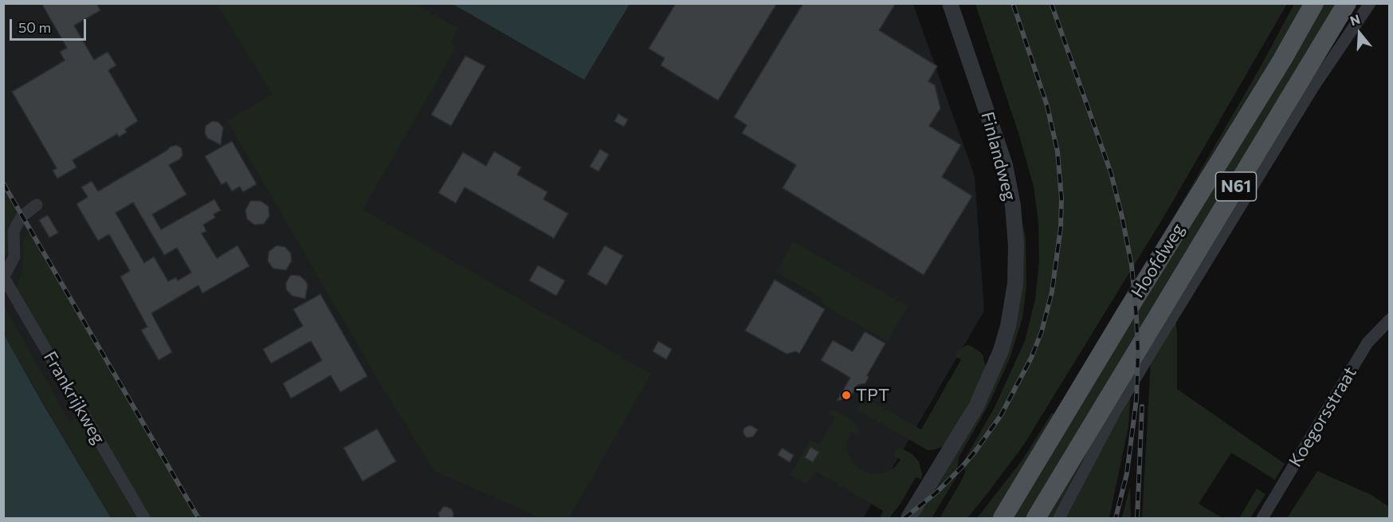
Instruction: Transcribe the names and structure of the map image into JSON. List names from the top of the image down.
{
  "streets": {
    "main road": ["N61", "Hoofdweg"],
    "street": ["Finlandweg", "Frankrijkweg", "Koegorsstraat"]
  },
  "places": ["TPT"],
  "scale_bar": "50 m",
  "north": "top"
}
